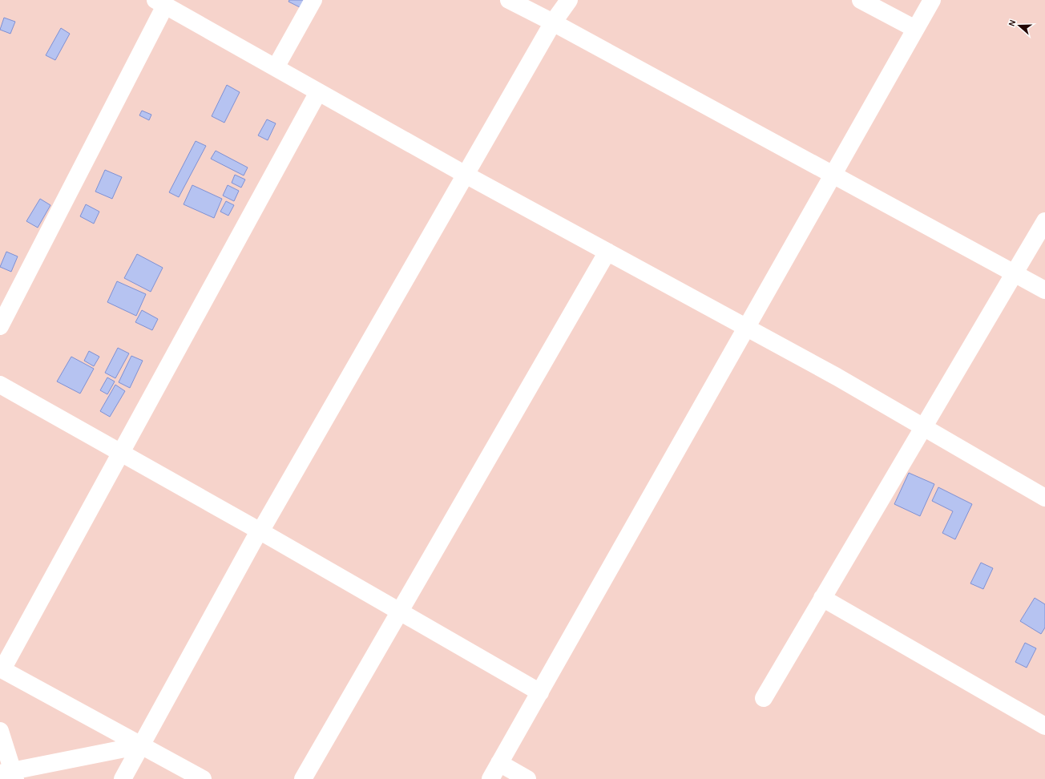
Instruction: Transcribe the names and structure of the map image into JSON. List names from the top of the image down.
{
  "north": "left"
}
